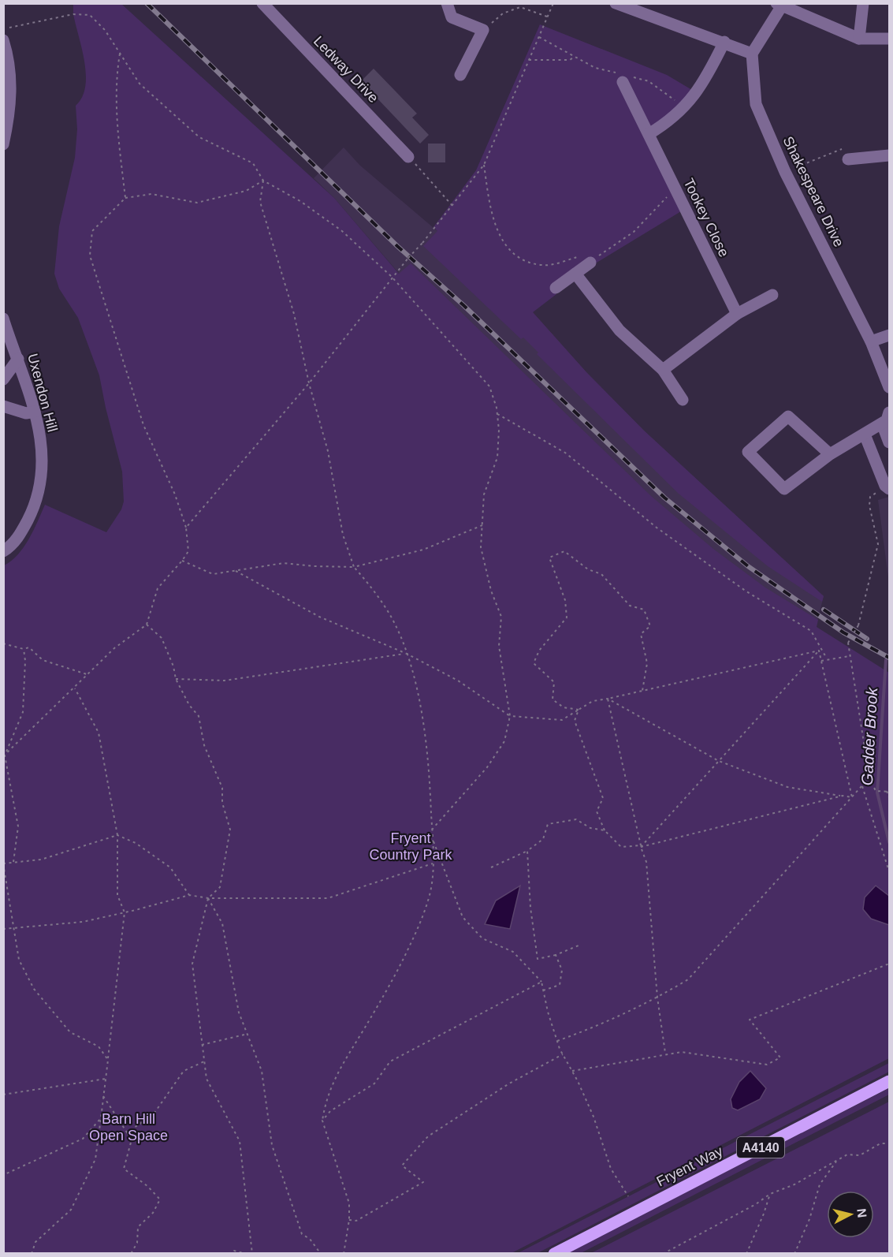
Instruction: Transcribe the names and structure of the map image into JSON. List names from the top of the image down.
{
  "streets": {
    "main road": ["A4140", "Fryent Way"],
    "street": [
      "Ledway Drive",
      "Shakespeare Drive",
      "Tookey Close",
      "Uxendon Hill"
    ]
  },
  "water": ["Gadder Brook"],
  "parks": ["Fryent Country Park", "Barn Hill Open Space"],
  "north": "right"
}
